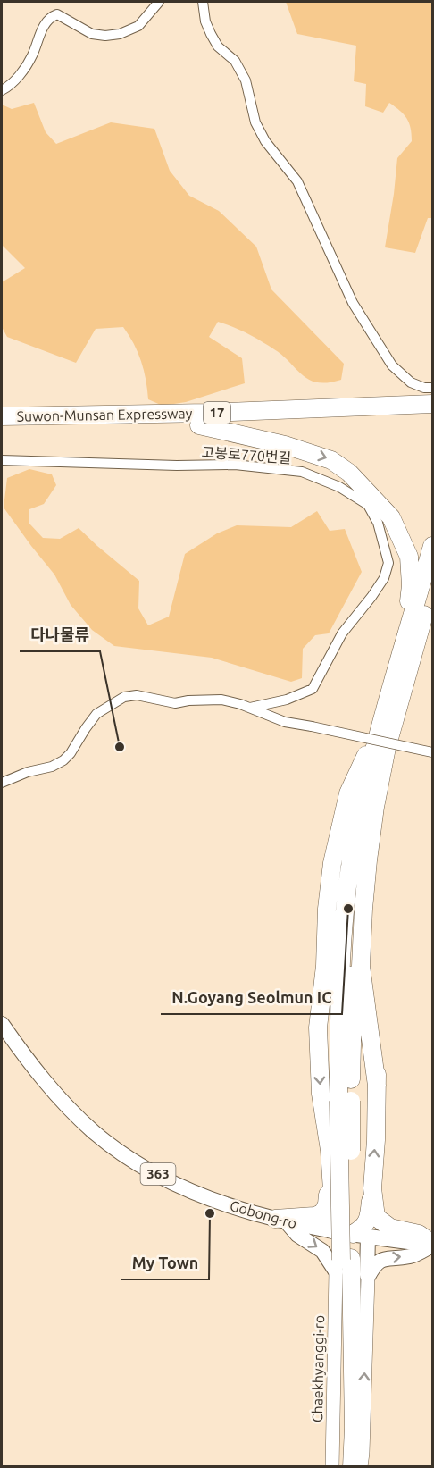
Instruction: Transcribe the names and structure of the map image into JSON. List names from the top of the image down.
{
  "streets": {
    "highway": ["17", "Suwon-Munsan Expressway"],
    "main road": ["363", "Gobong-ro", "Chaekhyanggi-ro"],
    "street": ["고봉로770번길"]
  },
  "places": ["다나물류", "N.Goyang Seolmun IC", "My Town"]
}
